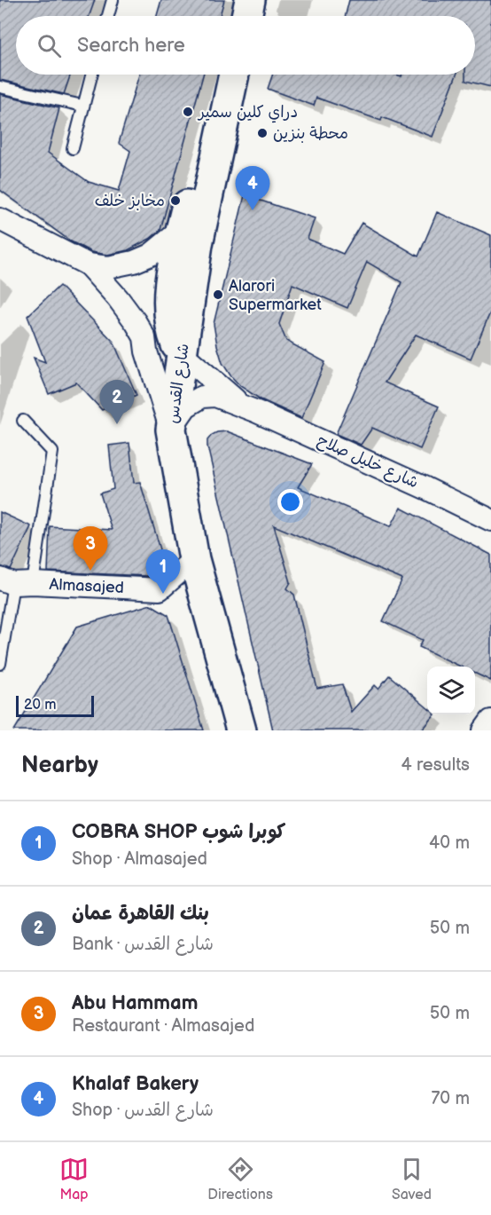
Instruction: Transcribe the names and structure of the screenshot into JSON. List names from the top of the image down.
{
  "streets": {
    "main road": ["شارع القدس"],
    "street": ["شارع خليل صلاح", "Almasajed"]
  },
  "crossings": [
    ["شارع القدس", "Almasajed"]
  ],
  "places": [
    "دراي كلين سمير",
    "محطة بنزين",
    "مخابز خلف",
    "Alarori Supermarket"
  ],
  "scale_bar": "20 m",
  "page": {
    "search": "Search here",
    "pins": [
      "4",
      "2",
      "3",
      "1"
    ],
    "scale": "20 m",
    "heading": ["Nearby", "4 results"],
    "list": [
      {
        "mark": "1",
        "name": "COBRA SHOP كوبرا شوب",
        "note": "Shop · Almasajed",
        "value": "40 m"
      },
      {
        "mark": "2",
        "name": "بنك القاهرة عمان",
        "note": "Bank · شارع القدس",
        "value": "50 m"
      },
      {
        "mark": "3",
        "name": "Abu Hammam",
        "note": "Restaurant · Almasajed",
        "value": "50 m"
      },
      {
        "mark": "4",
        "name": "Khalaf Bakery",
        "note": "Shop · شارع القدس",
        "value": "70 m"
      }
    ],
    "nav": ["Map", "Directions", "Saved"]
  }
}
